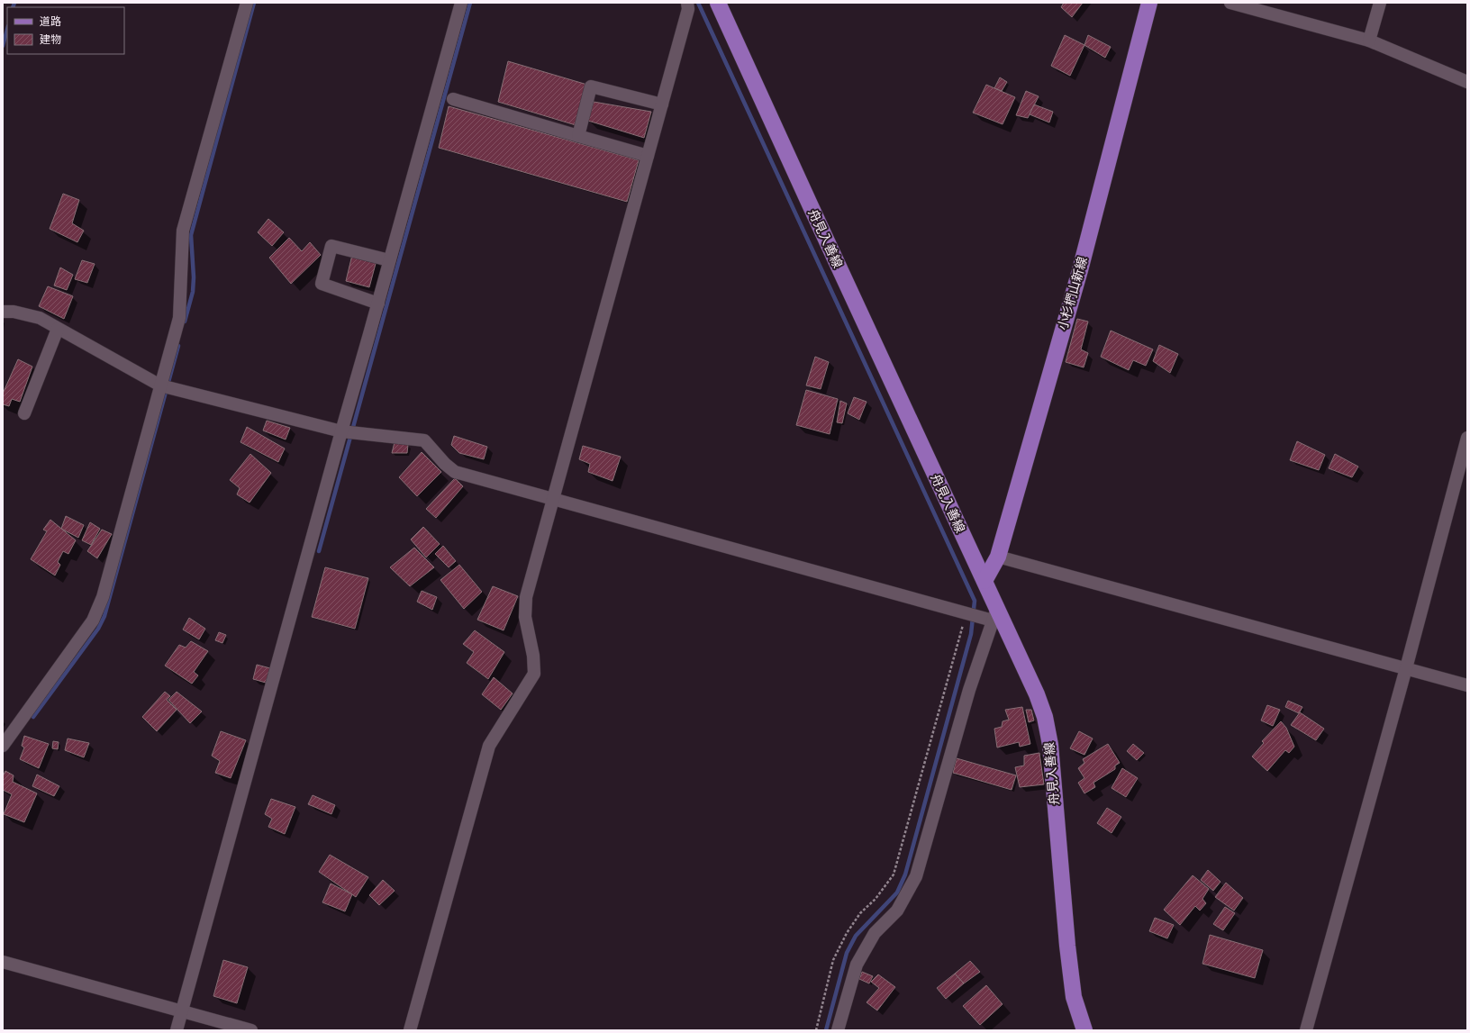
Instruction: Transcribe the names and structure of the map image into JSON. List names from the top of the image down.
{
  "streets": {
    "main road": ["舟見入善線", "小杉椚山新線"]
  },
  "crossings": [
    ["舟見入善線", "小杉椚山新線"]
  ],
  "legend": ["道路", "建物"]
}
